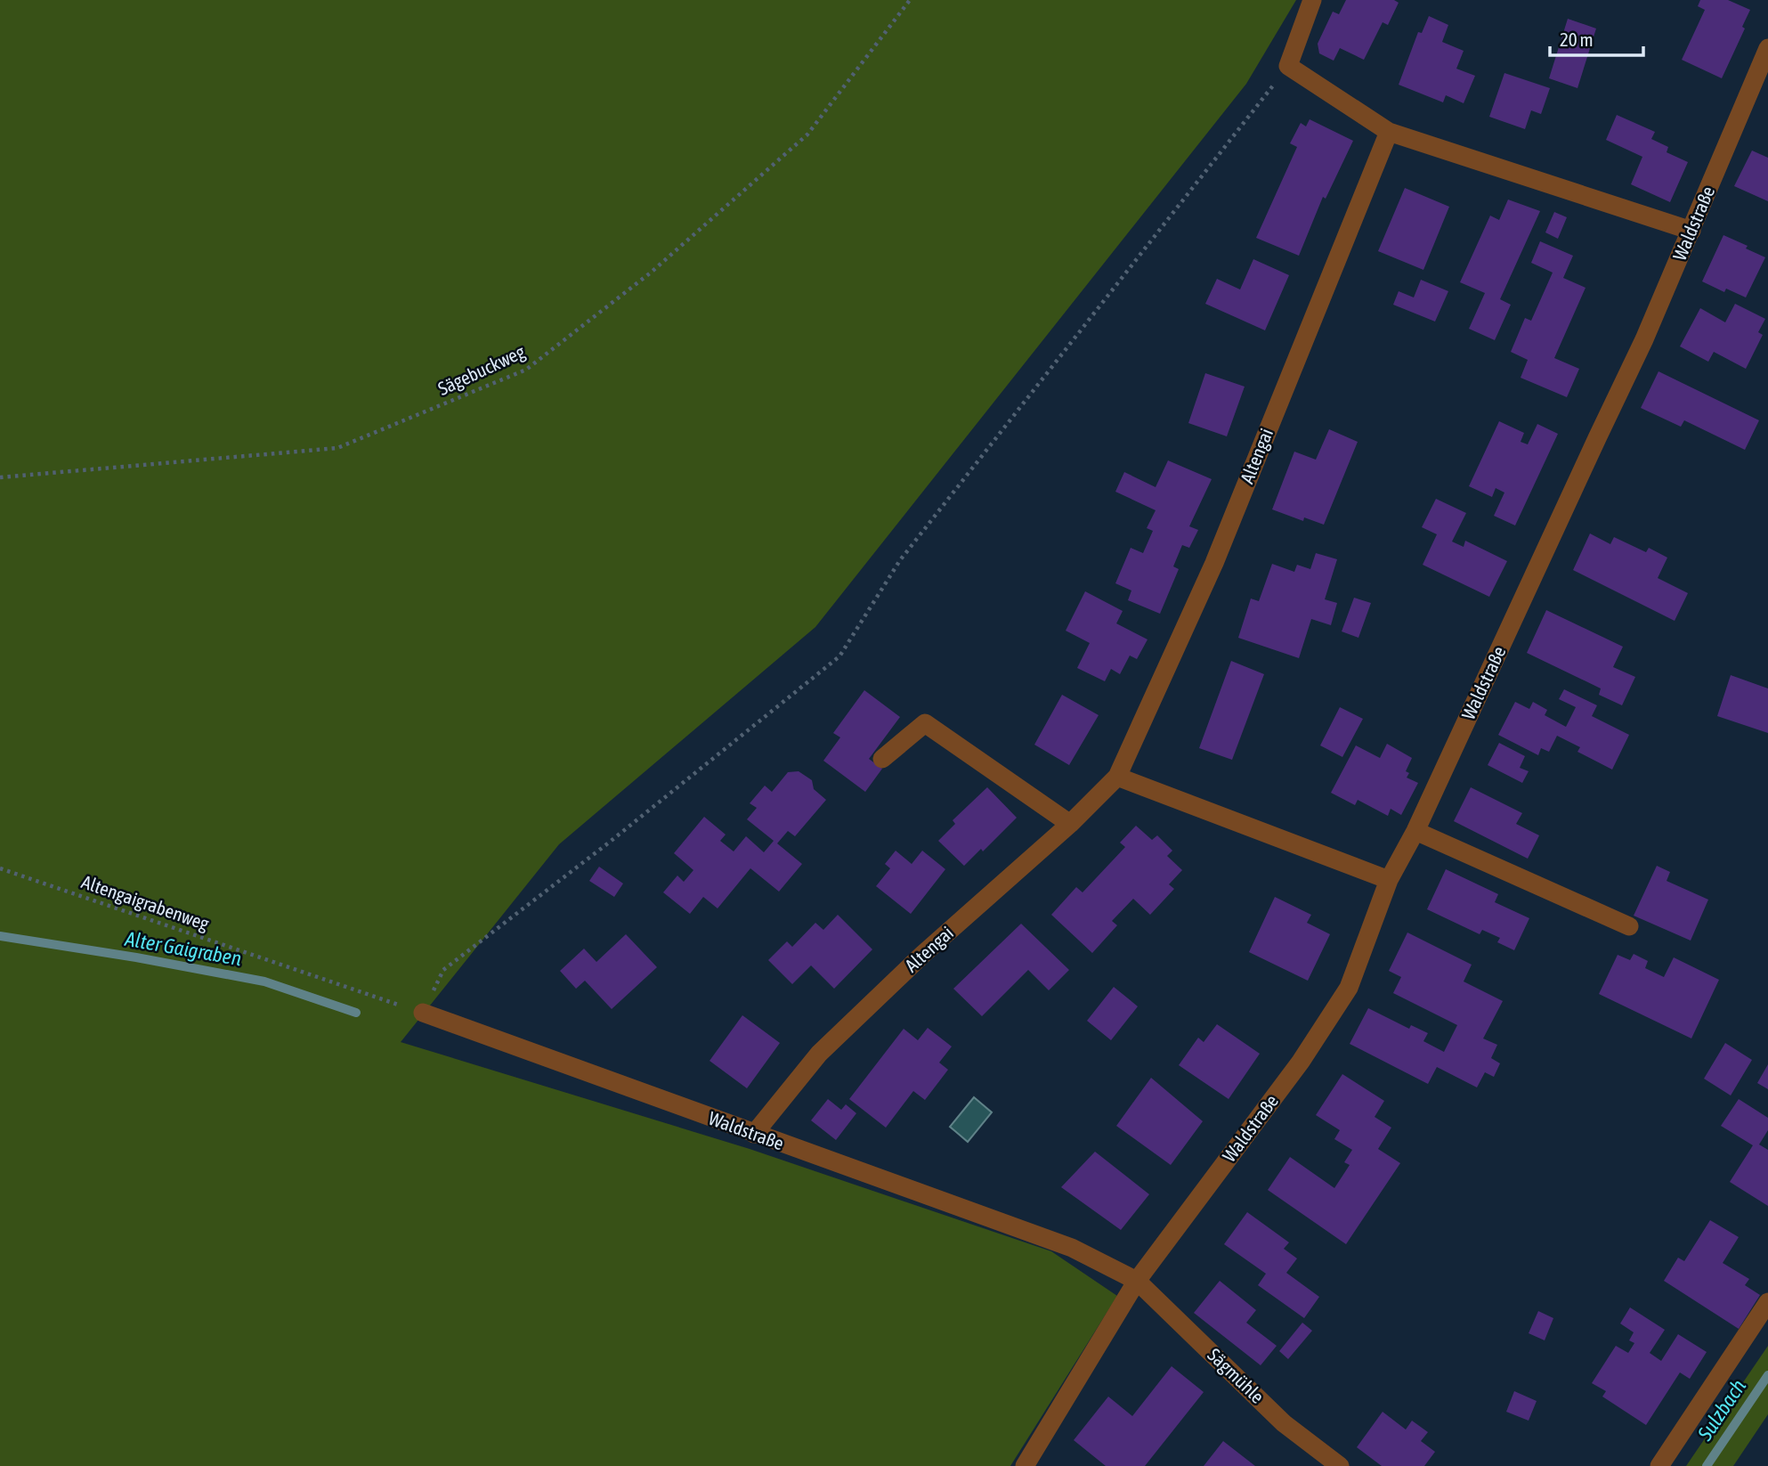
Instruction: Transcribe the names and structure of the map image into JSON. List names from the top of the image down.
{
  "streets": {
    "street": ["Waldstraße", "Altengai", "Sägmühle"],
    "path": ["Sägebuckweg", "Altengaigrabenweg"]
  },
  "crossings": [
    ["Waldstraße", "Altengai"],
    ["Waldstraße", "Altengaigrabenweg"],
    ["Waldstraße", "Sägmühle"]
  ],
  "water": ["Alter Gaigraben", "Sulzbach"],
  "scale_bar": "20 m"
}
